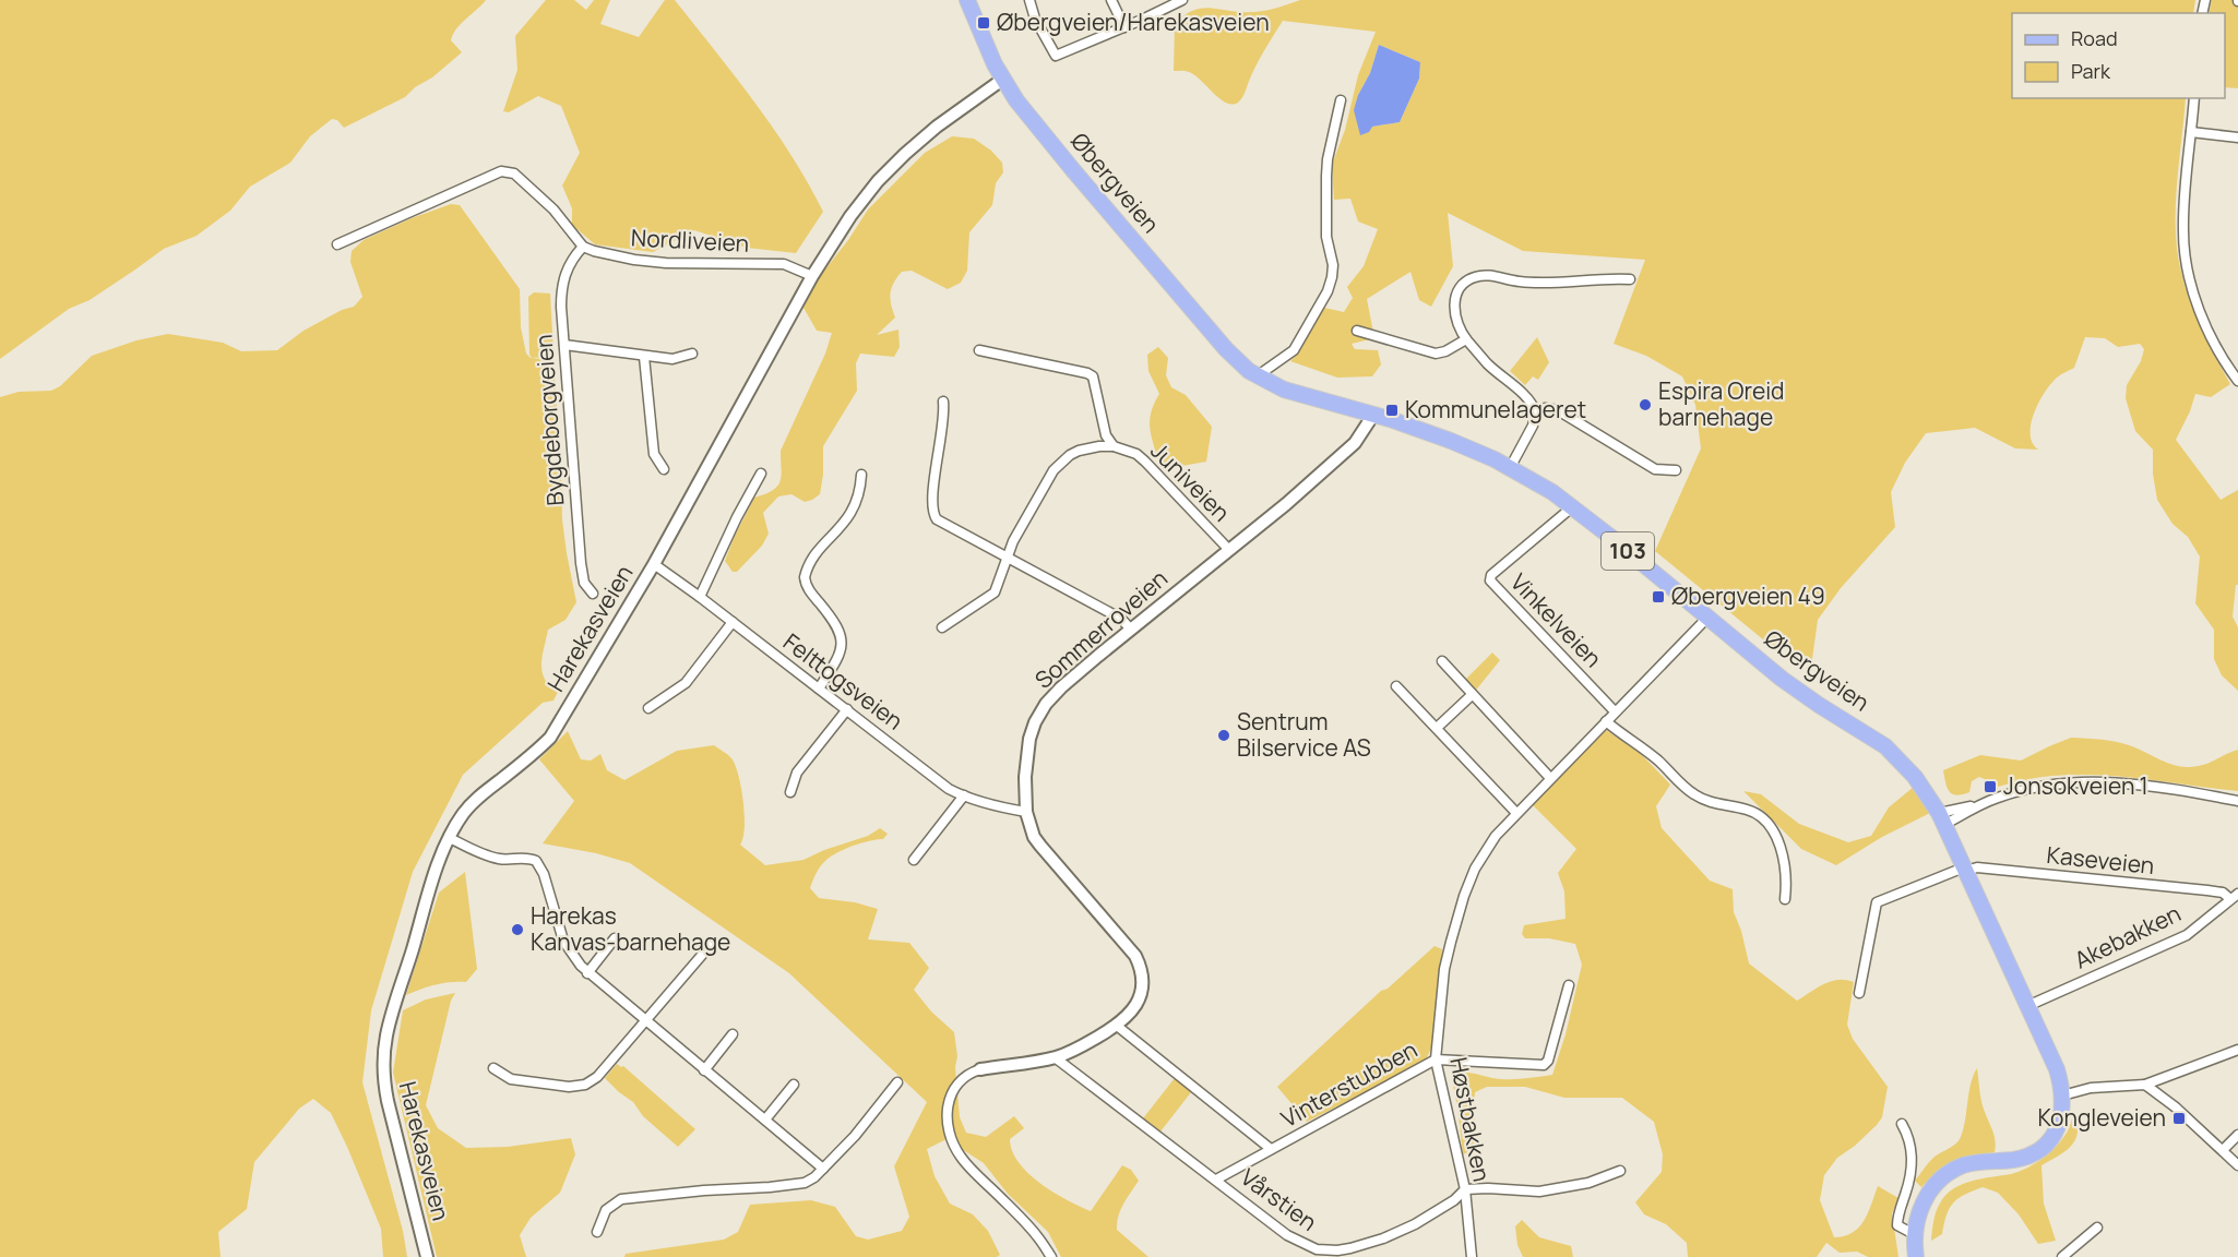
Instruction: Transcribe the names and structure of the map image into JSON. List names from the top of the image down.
{
  "streets": {
    "main road": ["Øbergveien", "103"],
    "street": [
      "Nordliveien",
      "Bygdeborgveien",
      "Juniveien",
      "Vinkelveien",
      "Harekasveien",
      "Sommerroveien",
      "Felttogsveien",
      "Kaseveien",
      "Akebakken",
      "Vinterstubben",
      "Høstbakken",
      "Vårstien"
    ]
  },
  "crossings": [
    ["Øbergveien", "Vinkelveien"],
    ["Øbergveien", "Harekasveien"],
    ["Øbergveien", "Sommerroveien"],
    ["Øbergveien", "Kaseveien"],
    ["Øbergveien", "Akebakken"],
    ["Øbergveien", "Høstbakken"],
    ["Nordliveien", "Bygdeborgveien"],
    ["Nordliveien", "Harekasveien"],
    ["Juniveien", "Sommerroveien"],
    ["Vinkelveien", "Høstbakken"],
    ["Harekasveien", "Felttogsveien"],
    ["Sommerroveien", "Felttogsveien"],
    ["Sommerroveien", "Vårstien"],
    ["Kaseveien", "Akebakken"],
    ["Vinterstubben", "Høstbakken"],
    ["Vinterstubben", "Vårstien"],
    ["Høstbakken", "Vårstien"]
  ],
  "places": {
    "transit": [
      "Øbergveien/Harekasveien",
      "Kommunelageret",
      "Øbergveien 49",
      "Jonsokveien 1",
      "Kongleveien"
    ],
    "other": ["Espira Oreid barnehage", "Sentrum Bilservice AS", "Harekas Kanvas-barnehage"]
  },
  "legend": ["Road", "Park"]
}
